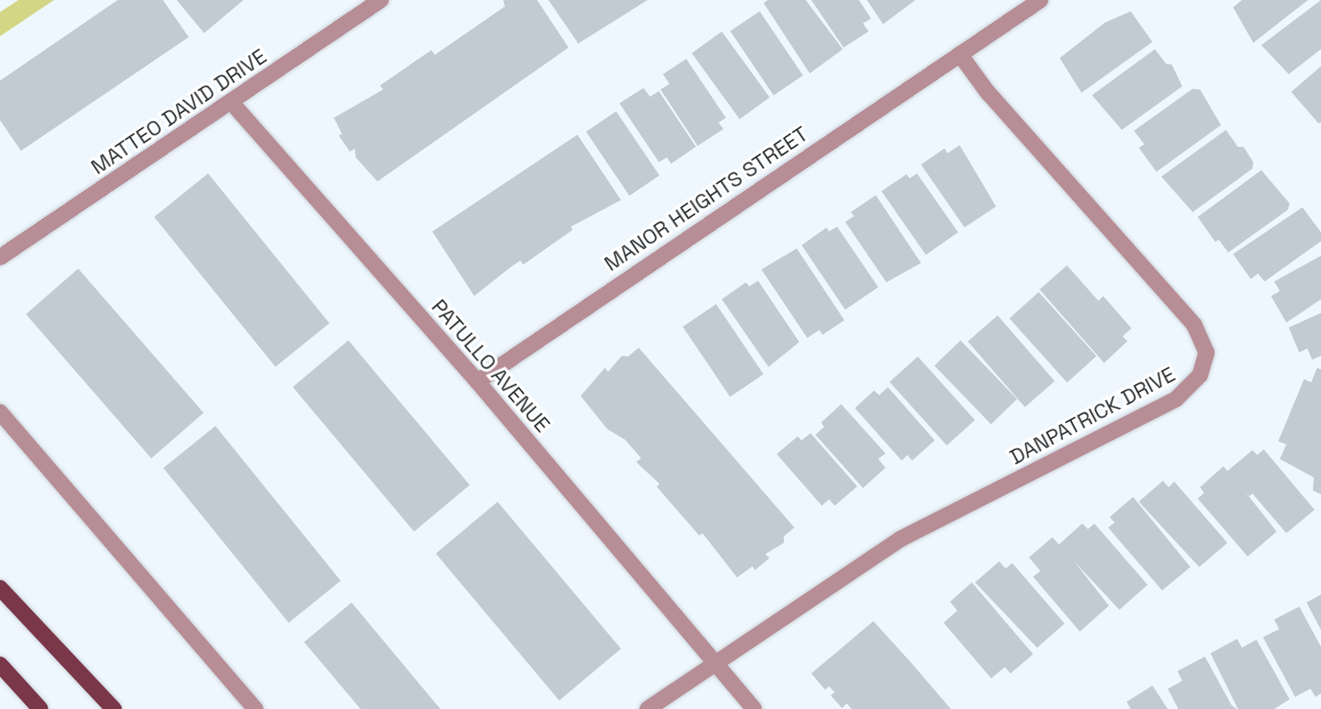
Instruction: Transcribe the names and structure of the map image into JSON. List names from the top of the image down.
{
  "streets": {
    "street": [
      "MATTEO DAVID DRIVE",
      "MANOR HEIGHTS STREET",
      "PATULLO AVENUE",
      "DANPATRICK DRIVE"
    ]
  },
  "crossings": [
    ["MATTEO DAVID DRIVE", "PATULLO AVENUE"],
    ["MANOR HEIGHTS STREET", "PATULLO AVENUE"],
    ["MANOR HEIGHTS STREET", "DANPATRICK DRIVE"],
    ["PATULLO AVENUE", "DANPATRICK DRIVE"]
  ]
}
